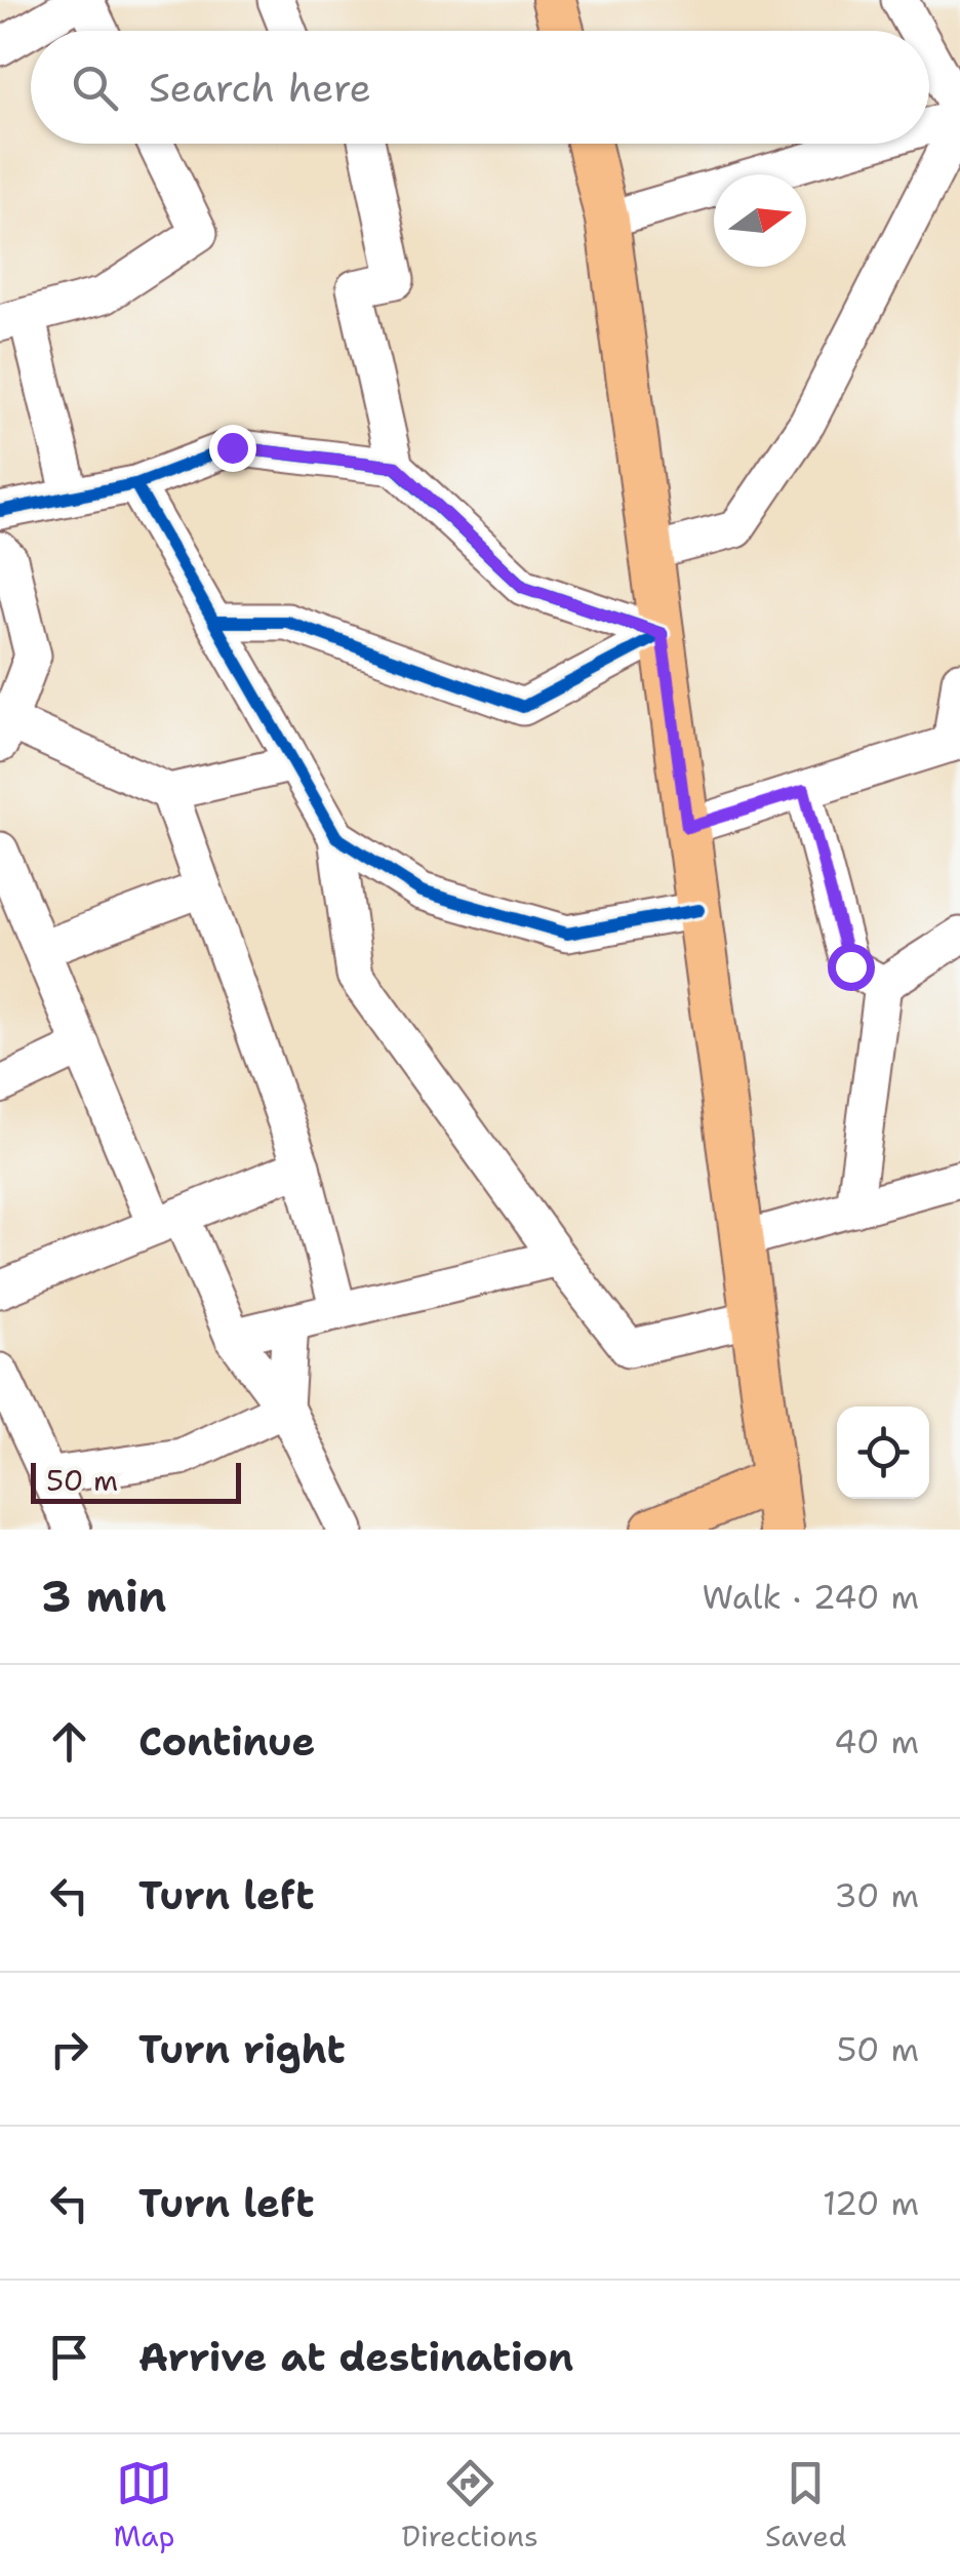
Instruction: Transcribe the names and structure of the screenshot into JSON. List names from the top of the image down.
{
  "scale_bar": "50 m",
  "north": "right",
  "page": {
    "search": "Search here",
    "scale": "50 m",
    "heading": ["3 min", "Walk · 240 m"],
    "list": [
      ["Continue", "40 m"],
      ["Turn left", "30 m"],
      ["Turn right", "50 m"],
      ["Turn left", "120 m"],
      "Arrive at destination"
    ],
    "nav": ["Map", "Directions", "Saved"]
  }
}
